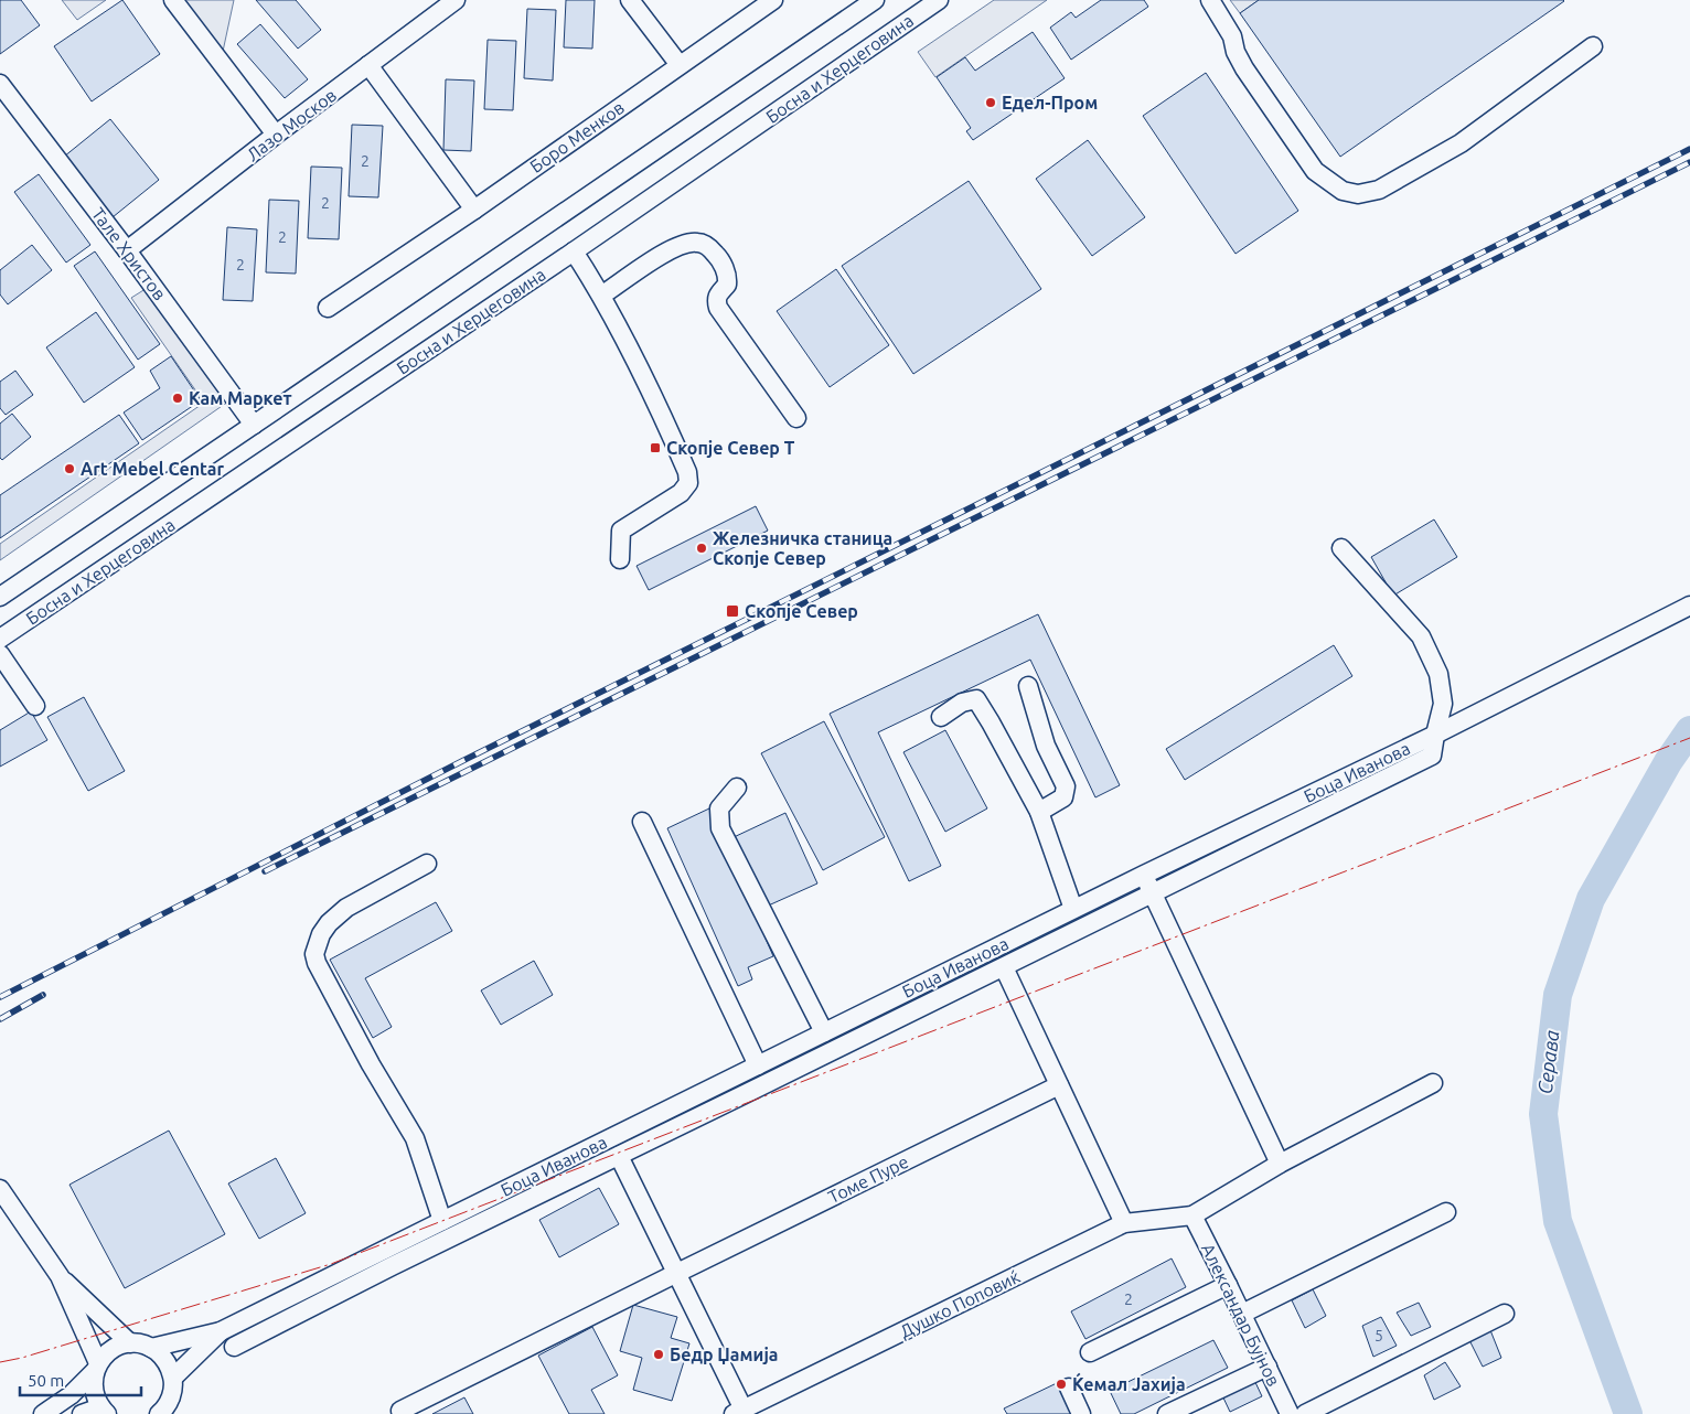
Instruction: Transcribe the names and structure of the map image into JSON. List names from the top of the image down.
{
  "streets": {
    "street": [
      "Босна и Херцеговина",
      "Лазо Москов",
      "Боро Менков",
      "Тале Христов",
      "Боца Иванова",
      "Томе Пуре",
      "Душко Поповиќ",
      "Александар Бујнов"
    ]
  },
  "crossings": [
    ["Босна и Херцеговина", "Тале Христов"],
    ["Лазо Москов", "Тале Христов"],
    ["Душко Поповиќ", "Александар Бујнов"]
  ],
  "water": ["Серава"],
  "places": {
    "other": [
      "Едел-Пром",
      "Кам Маркет",
      "Art Mebel Centar",
      "Железничка станица Скопје Север",
      "Бедр Џамија",
      "Ќемал Јахија"
    ],
    "transit": ["Скопје Север Т", "Скопје Север"]
  },
  "house_numbers": [
    "2",
    "2",
    "2",
    "2",
    "2",
    "5"
  ],
  "scale_bar": "50 m"
}
